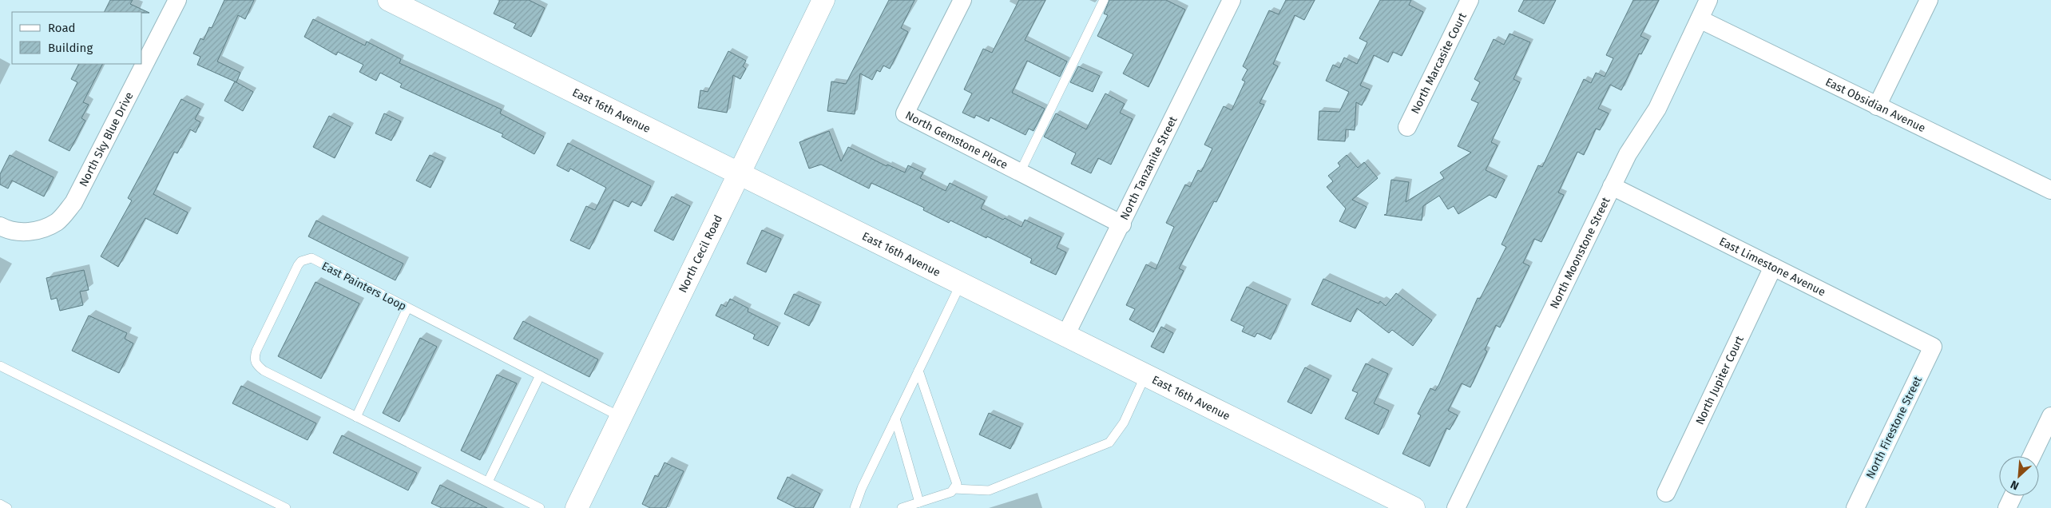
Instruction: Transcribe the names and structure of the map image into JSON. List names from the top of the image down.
{
  "streets": {
    "street": [
      "North Marcasite Court",
      "East Obsidian Avenue",
      "East 16th Avenue",
      "North Sky Blue Drive",
      "North Gemstone Place",
      "North Tanzanite Street",
      "North Moonstone Street",
      "North Cecil Road",
      "East Limestone Avenue",
      "North Jupiter Court",
      "North Firestone Street"
    ],
    "lane": ["East Painters Loop"]
  },
  "crossings": [
    ["East Obsidian Avenue", "North Moonstone Street"],
    ["East 16th Avenue", "North Tanzanite Street"],
    ["East 16th Avenue", "North Cecil Road"],
    ["North Gemstone Place", "North Tanzanite Street"],
    ["North Moonstone Street", "East Limestone Avenue"],
    ["North Cecil Road", "East Painters Loop"],
    ["East Limestone Avenue", "North Jupiter Court"],
    ["East Limestone Avenue", "North Firestone Street"]
  ],
  "legend": ["Road", "Building"],
  "north": "bottom left"
}
